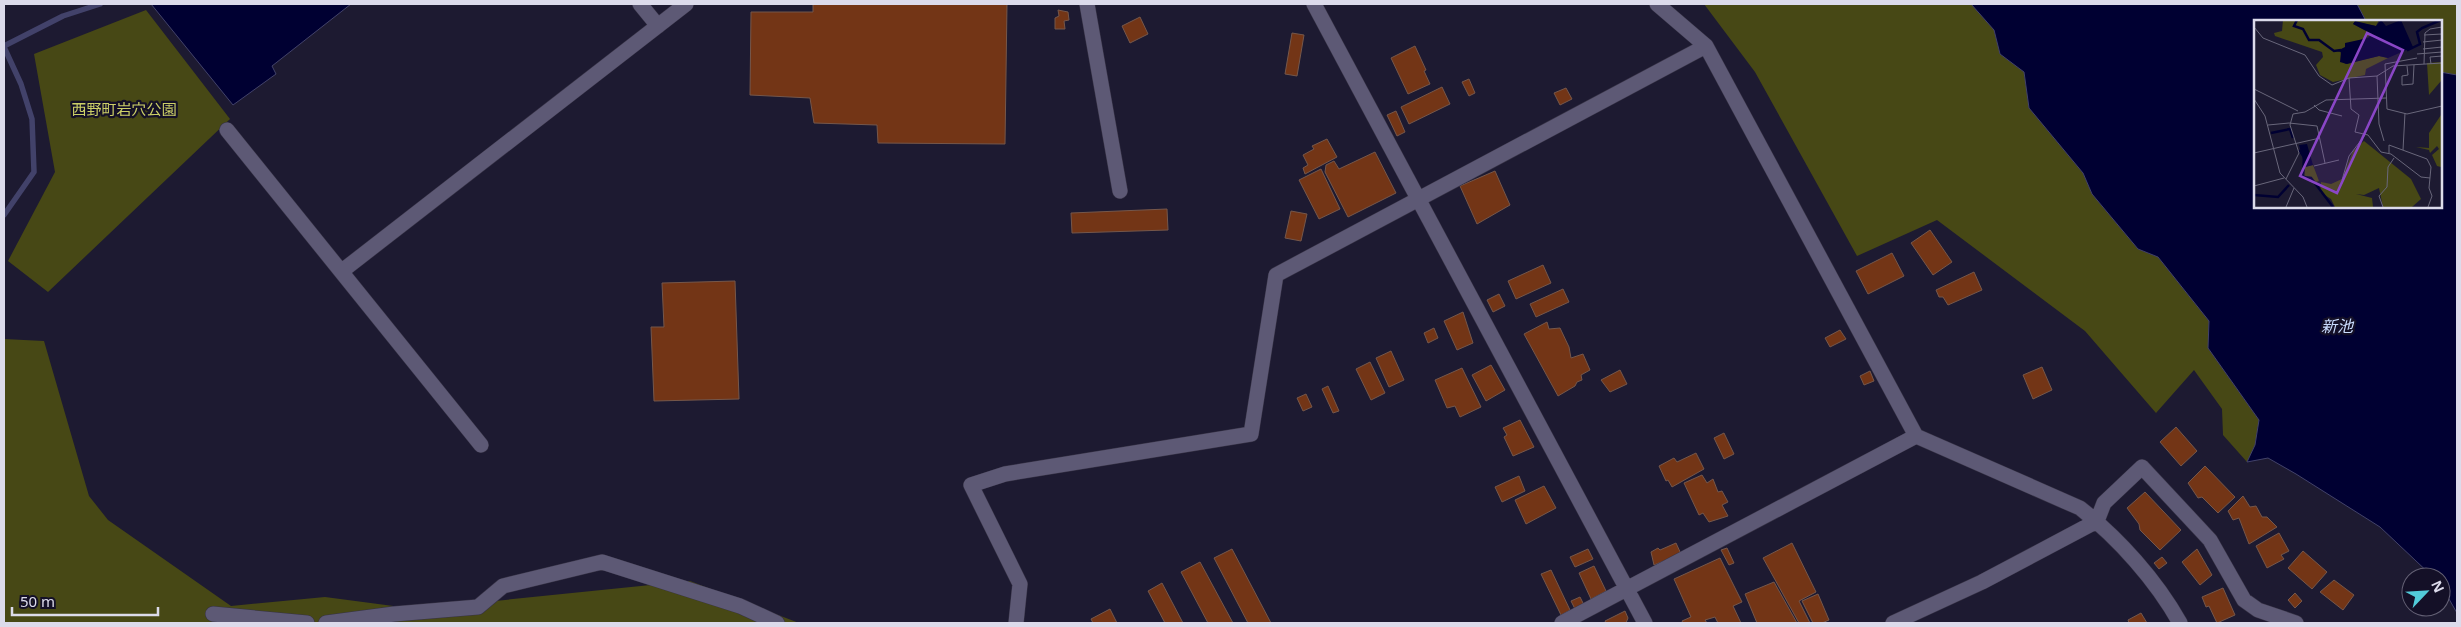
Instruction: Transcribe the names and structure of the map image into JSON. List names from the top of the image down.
{
  "water": ["新池"],
  "parks": ["西野町岩穴公園"],
  "scale_bar": "50 m",
  "north": "top right"
}
